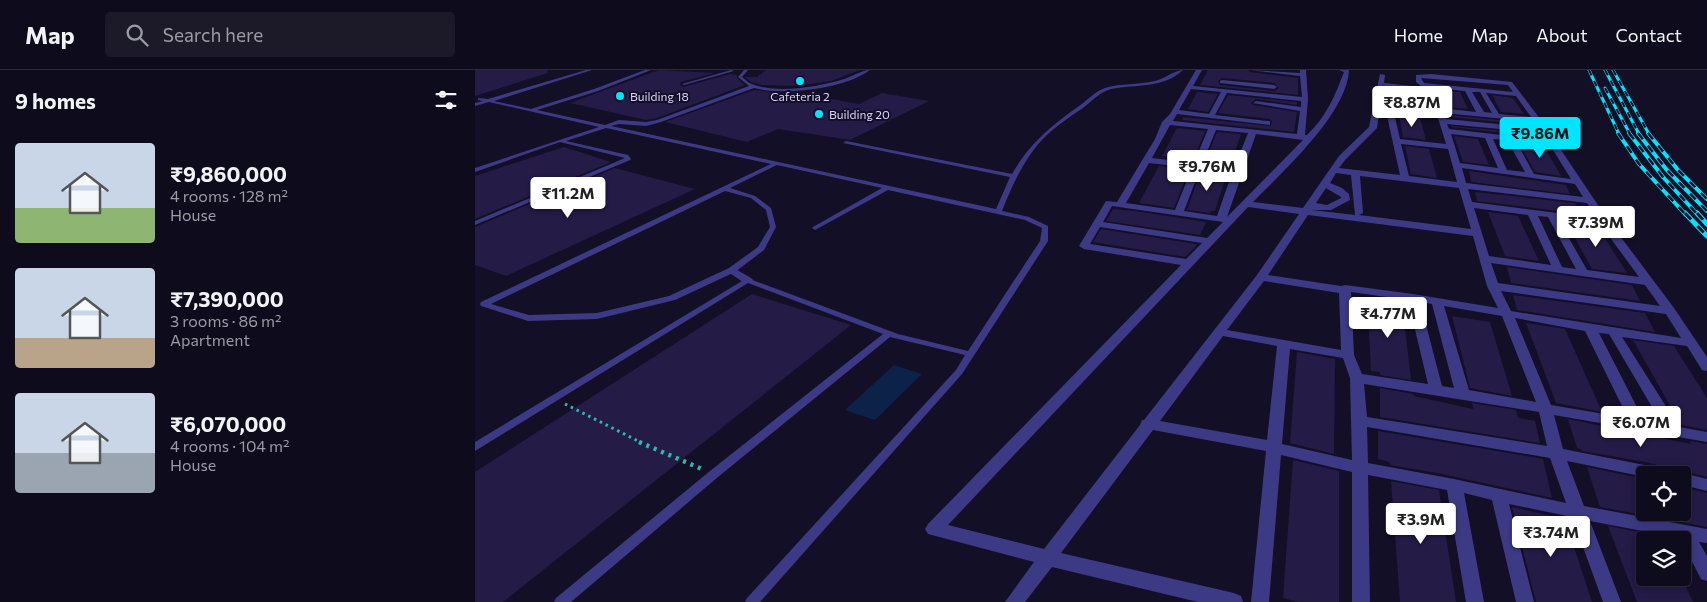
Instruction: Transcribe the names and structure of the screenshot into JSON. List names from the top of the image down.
{
  "places": ["Cafeteria 2", "Building 18", "Building 20"],
  "page": {
    "header": "Map",
    "search": "Search here",
    "nav": [
      "Home",
      "Map",
      "About",
      "Contact"
    ],
    "heading": "9 homes",
    "price": [
      "₹8.87M",
      "₹9.86M",
      "₹9.76M",
      "₹11.2M",
      "₹7.39M",
      "₹4.77M",
      "₹6.07M",
      "₹3.9M",
      "₹3.74M"
    ],
    "list": [
      {
        "name": "₹9,860,000",
        "note": "4 rooms · 128 m² · House"
      },
      {
        "name": "₹7,390,000",
        "note": "3 rooms · 86 m² · Apartment"
      },
      {
        "name": "₹6,070,000",
        "note": "4 rooms · 104 m² · House"
      }
    ]
  }
}
